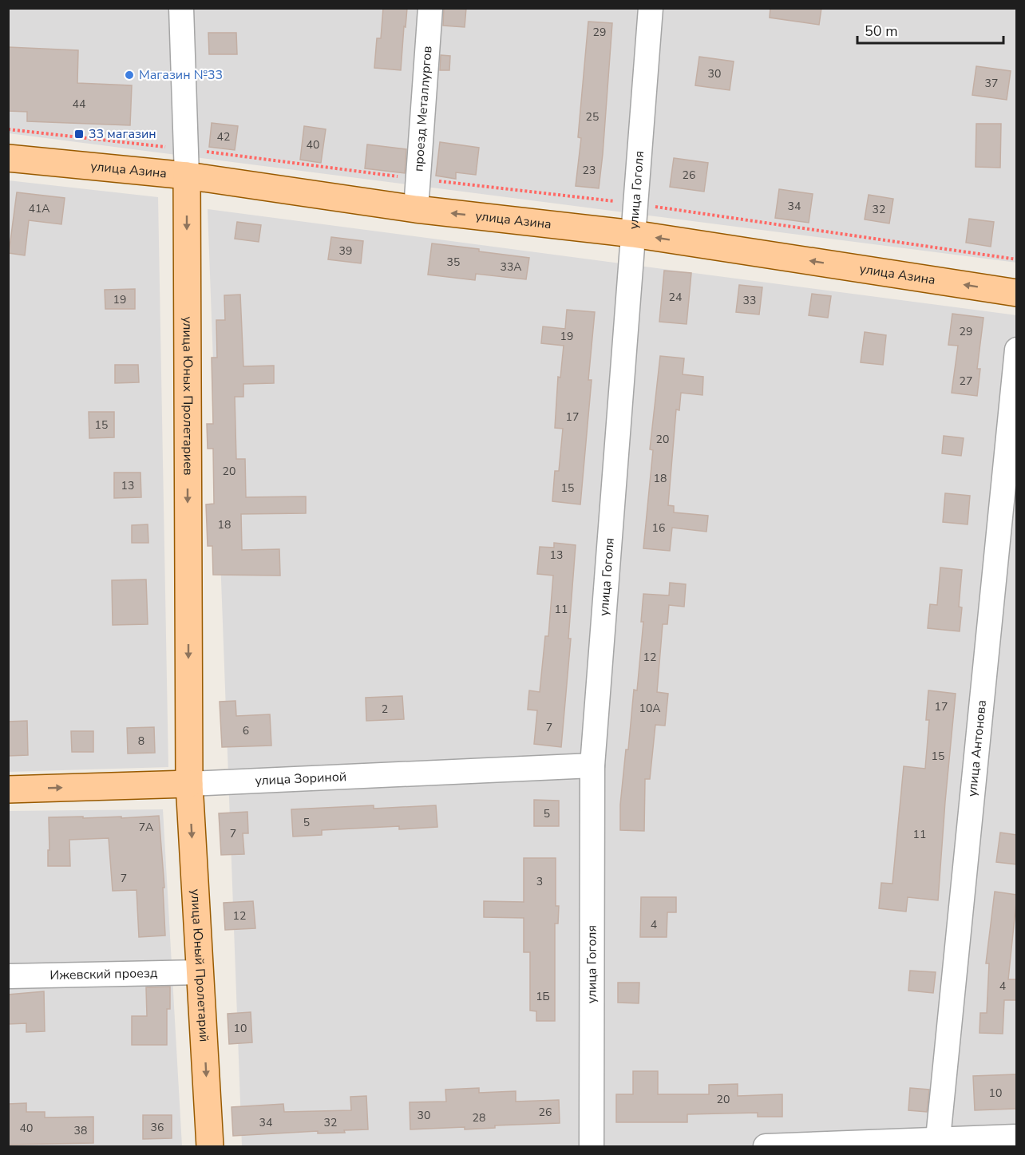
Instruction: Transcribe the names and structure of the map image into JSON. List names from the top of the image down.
{
  "streets": {
    "main road": [
      "улица Азина",
      "улица Юных Пролетариев",
      "улица Зориной",
      "улица Юный Пролетарий"
    ],
    "street": [
      "проезд Металлургов",
      "улица Гоголя",
      "улица Антонова",
      "Ижевский проезд"
    ]
  },
  "crossings": [
    ["проезд Металлургов", "улица Азина"],
    ["улица Азина", "улица Гоголя"],
    ["улица Азина", "улица Юных Пролетариев"],
    ["улица Гоголя", "улица Зориной"],
    ["улица Юных Пролетариев", "улица Зориной"],
    ["улица Юных Пролетариев", "улица Юный Пролетарий"],
    ["улица Зориной", "улица Юный Пролетарий"],
    ["улица Юный Пролетарий", "Ижевский проезд"]
  ],
  "one_way": ["улица Азина", "улица Юных Пролетариев", "улица Юный Пролетарий"],
  "places": {
    "other": ["Магазин №33"],
    "transit": ["33 магазин"]
  },
  "house_numbers": [
    "29",
    "30",
    "37",
    "44",
    "25",
    "42",
    "40",
    "23",
    "26",
    "34",
    "41А",
    "32",
    "39",
    "35",
    "33А",
    "24",
    "19",
    "33",
    "29",
    "19",
    "27",
    "17",
    "15",
    "20",
    "20",
    "18",
    "13",
    "15",
    "18",
    "16",
    "13",
    "11",
    "12",
    "17",
    "10А",
    "2",
    "7",
    "6",
    "8",
    "15",
    "5",
    "5",
    "7А",
    "7",
    "11",
    "7",
    "3",
    "12",
    "4",
    "4",
    "1Б",
    "10",
    "10",
    "20",
    "26",
    "30",
    "28",
    "34",
    "32",
    "36",
    "40",
    "38"
  ],
  "scale_bar": "50 m"
}
